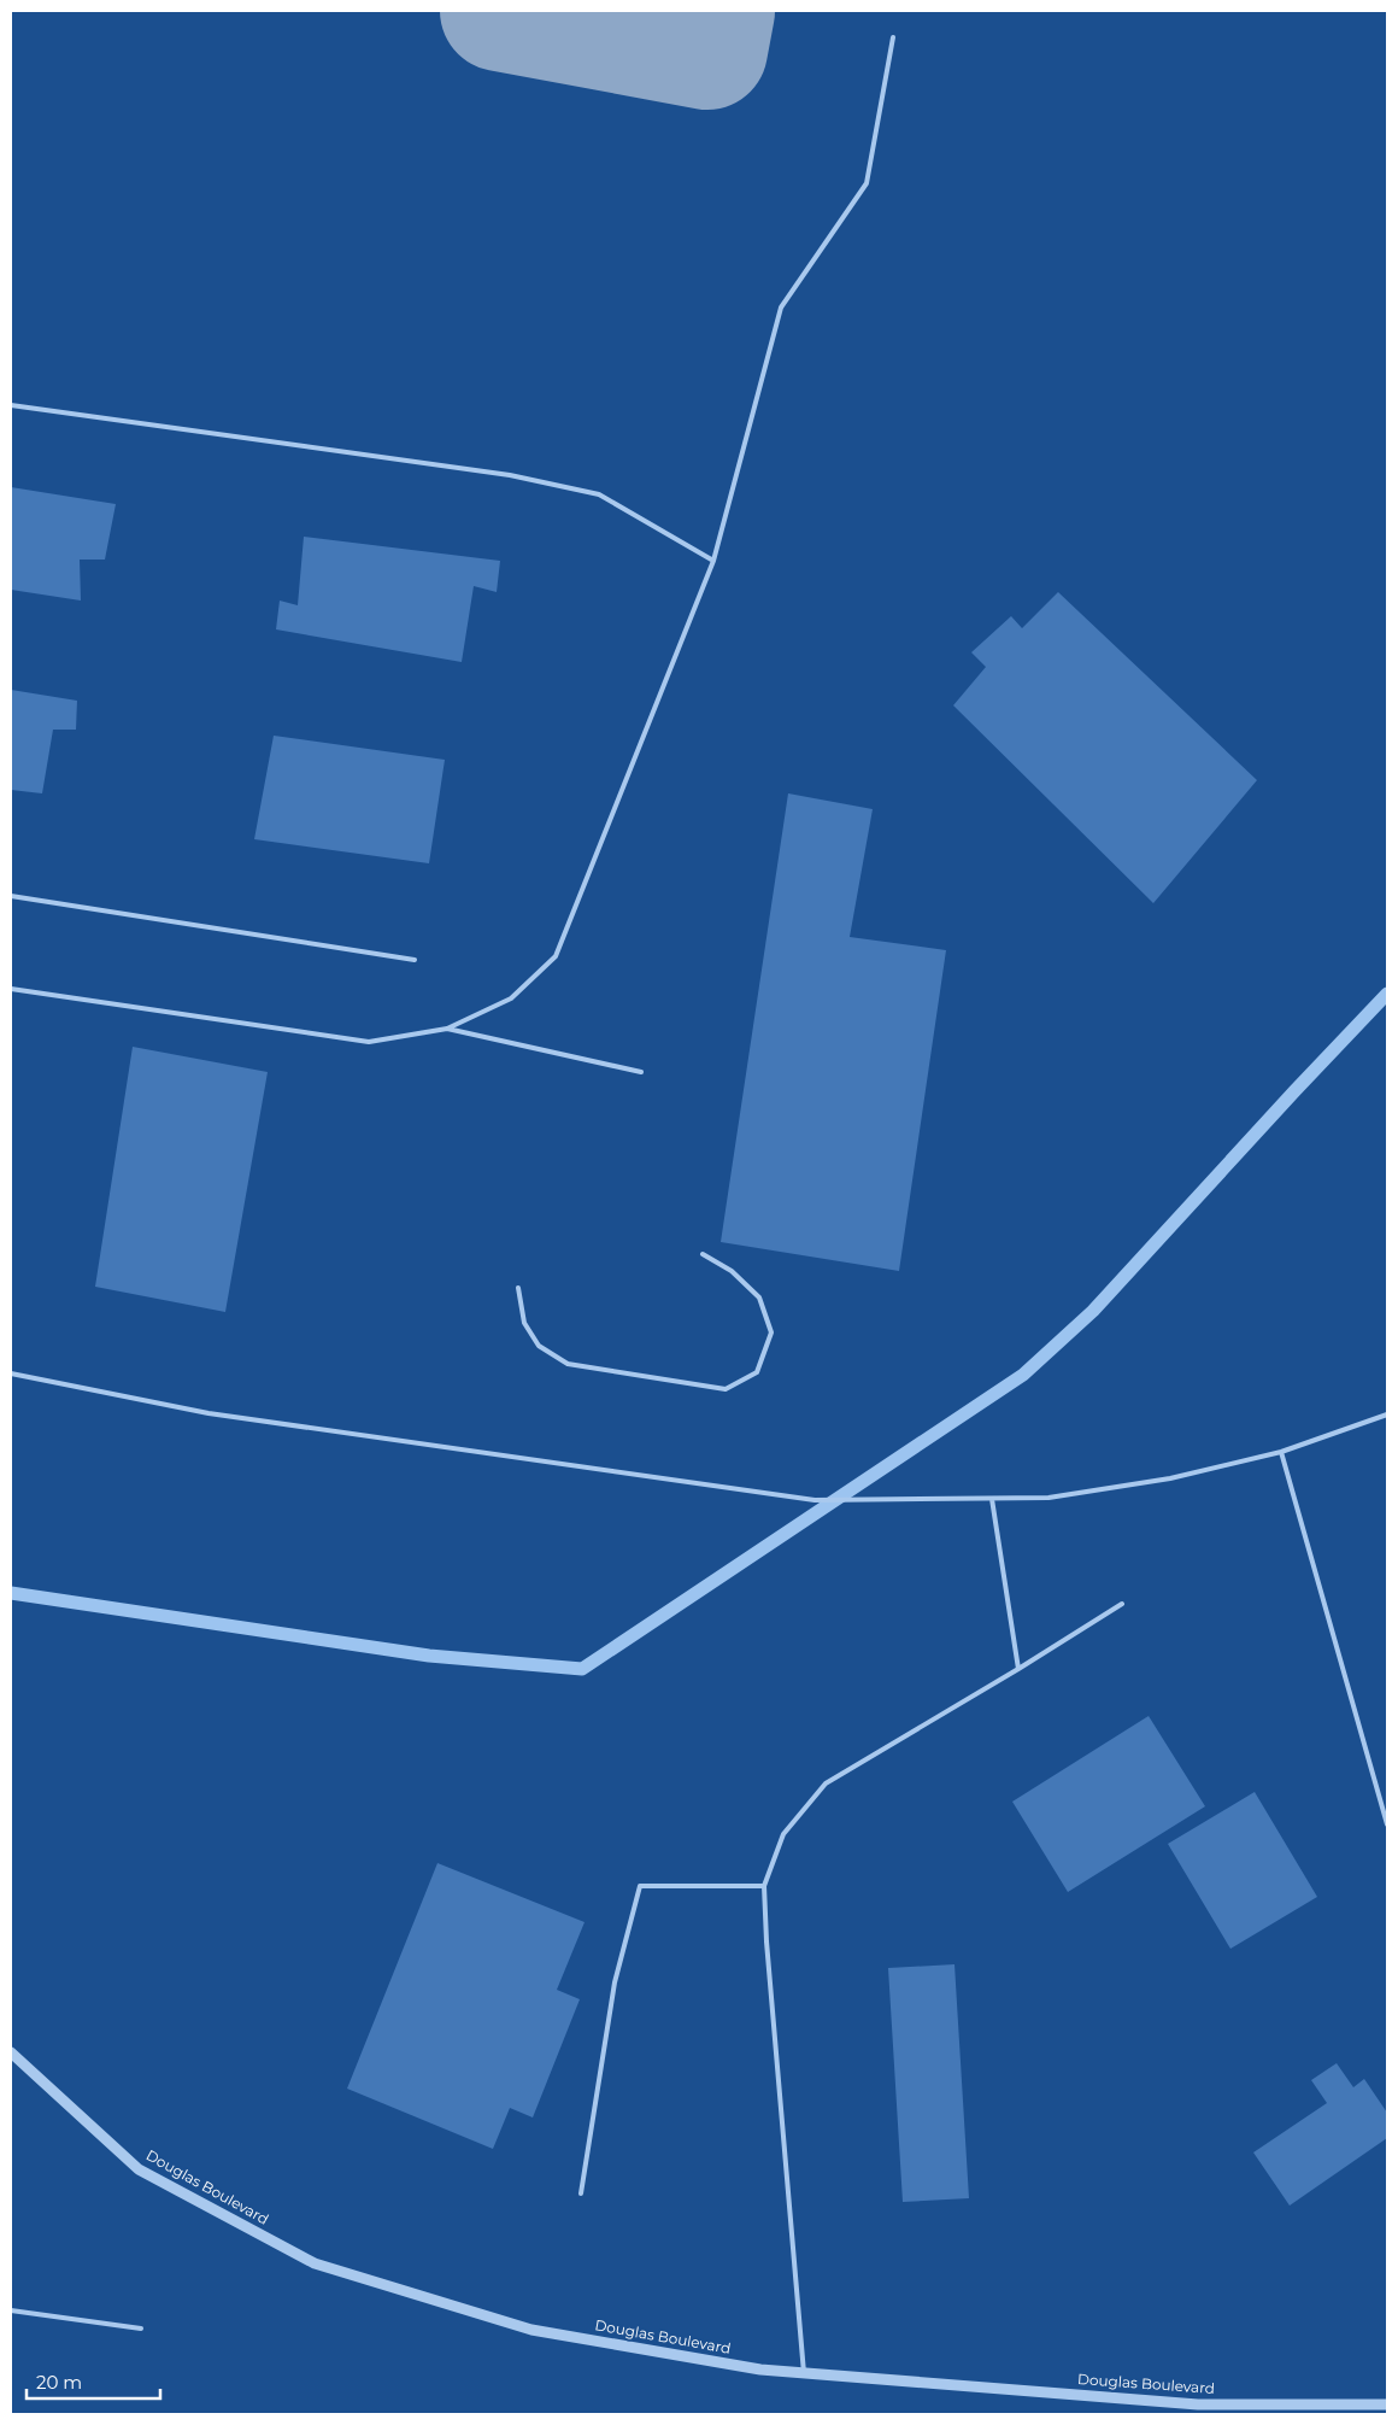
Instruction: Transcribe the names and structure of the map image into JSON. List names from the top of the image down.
{
  "streets": {
    "street": ["Douglas Boulevard"]
  },
  "scale_bar": "20 m"
}
